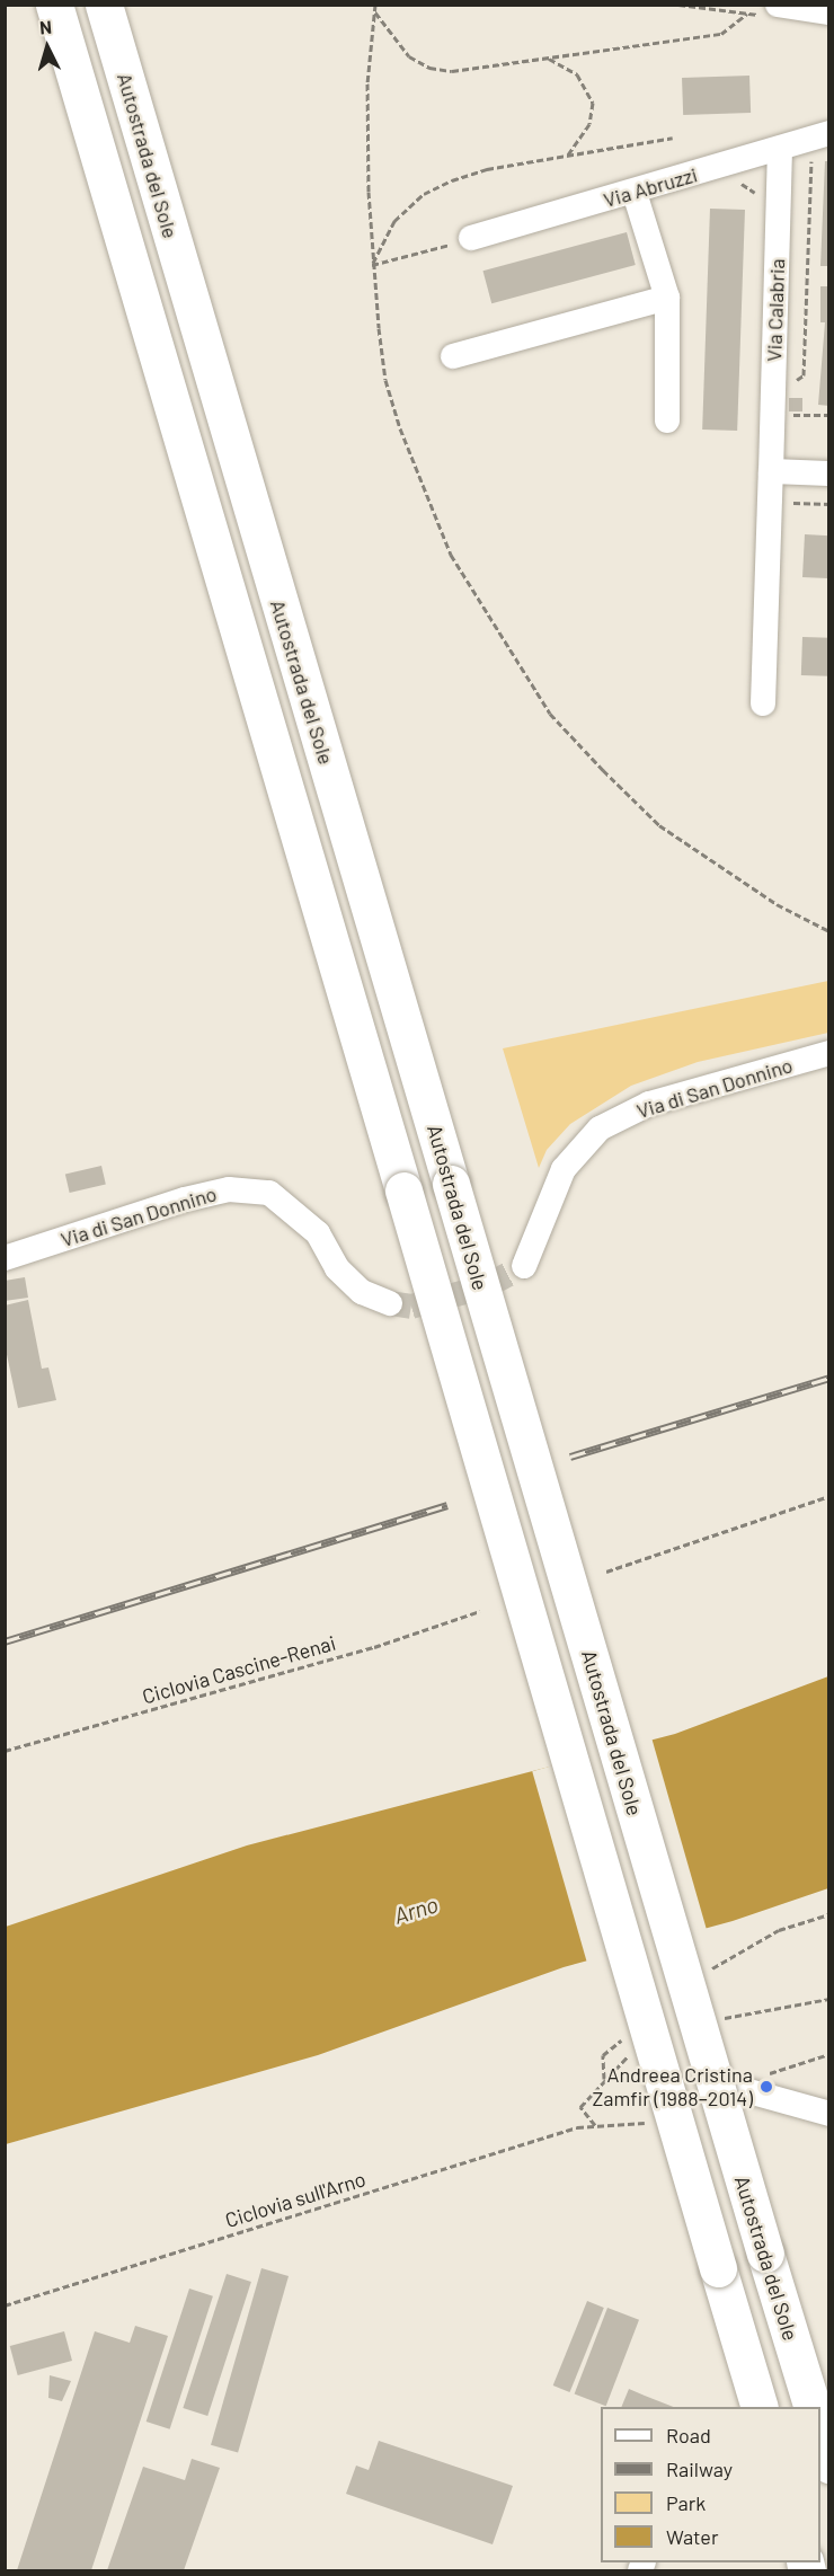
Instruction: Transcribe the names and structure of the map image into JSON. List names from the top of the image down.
{
  "streets": {
    "highway": ["Autostrada del Sole"],
    "street": ["Via Abruzzi", "Via Calabria", "Via di San Donnino"],
    "path": ["Ciclovia Cascine-Renai", "Ciclovia sull'Arno"]
  },
  "crossings": [
    ["Via Abruzzi", "Via Calabria"]
  ],
  "water": ["Arno"],
  "places": ["Andreea Cristina Zamfir (1988–2014)"],
  "legend": [
    "Road",
    "Railway",
    "Park",
    "Water"
  ],
  "north": "top"
}
